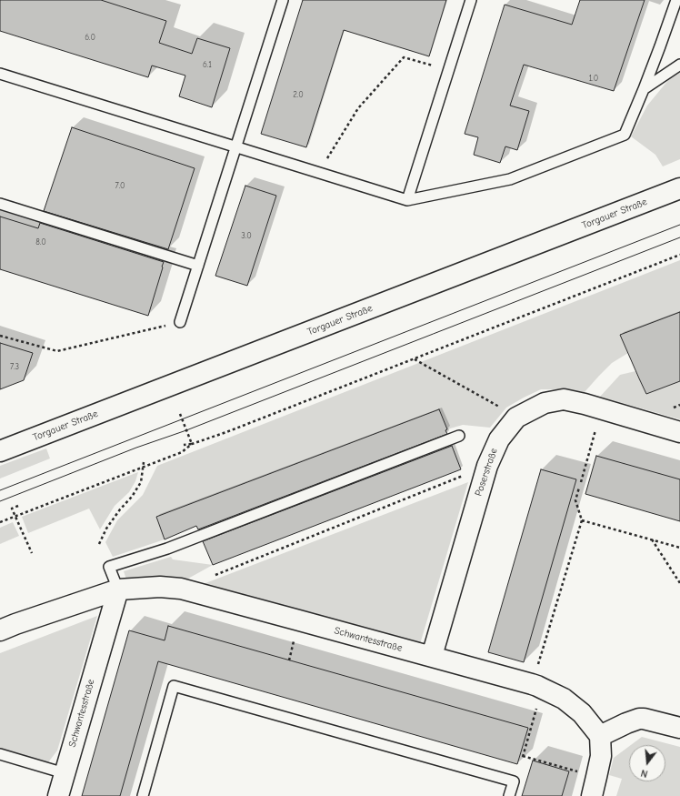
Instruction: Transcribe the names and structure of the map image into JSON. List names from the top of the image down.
{
  "streets": {
    "street": ["Torgauer Straße", "Poserstraße", "Schwantesstraße"]
  },
  "crossings": [
    ["Poserstraße", "Schwantesstraße"]
  ],
  "house_numbers": [
    "6.0",
    "6.1",
    "1.0",
    "2.0",
    "7.0",
    "3.0",
    "8.0",
    "7.3"
  ],
  "north": "bottom"
}
